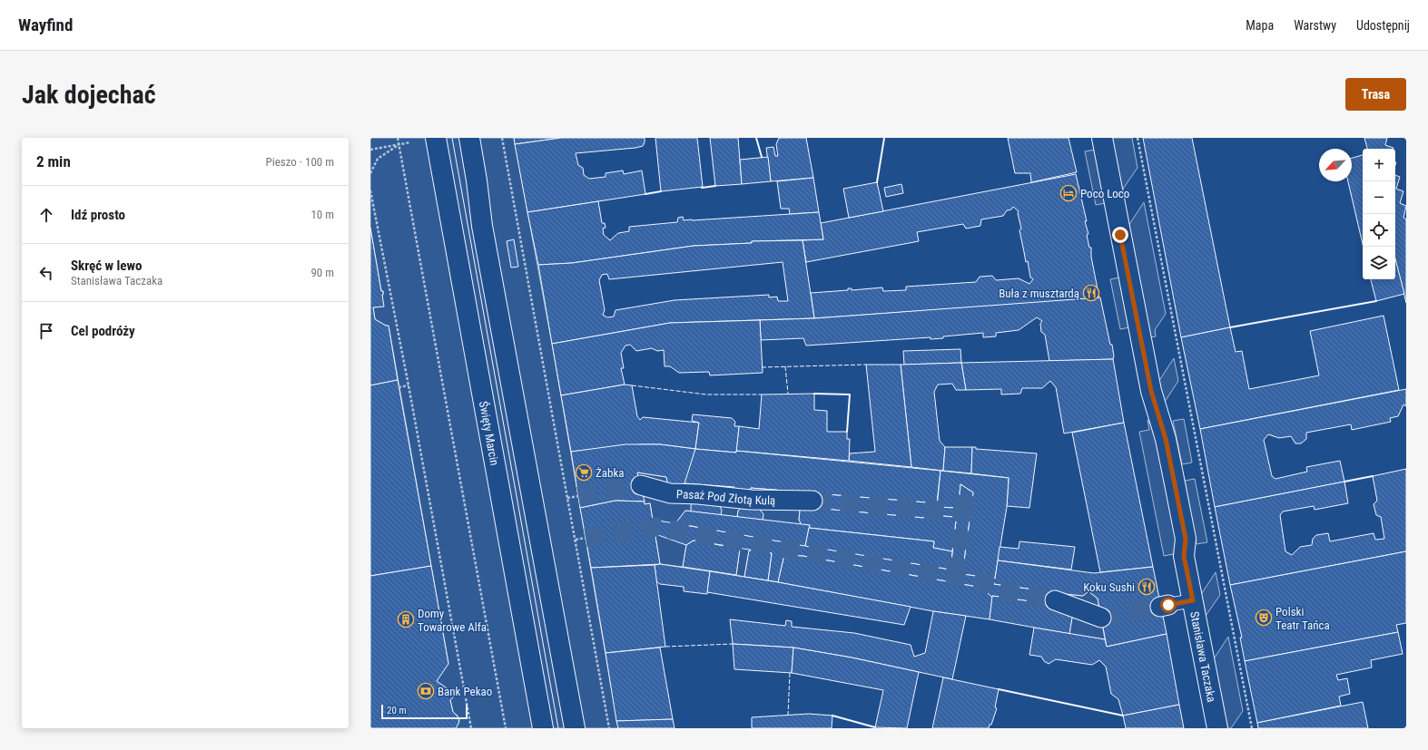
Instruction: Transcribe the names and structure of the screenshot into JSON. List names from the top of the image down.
{
  "streets": {
    "street": ["Święty Marcin", "Pasaż Pod Złotą Kulą", "Stanisława Taczaka"]
  },
  "places": {
    "hotel": ["Poco Loco"],
    "restaurant": ["Buła z musztardą", "Koku Sushi"],
    "supermarket": ["Żabka"],
    "theatre": ["Polski Teatr Tańca"],
    "building": ["Domy Towarowe Alfa"],
    "bank": ["Bank Pekao"]
  },
  "scale_bar": "20 m",
  "north": "bottom left",
  "page": {
    "header": "Wayfind",
    "nav": ["Mapa", "Warstwy", "Udostępnij"],
    "buttons": "Trasa",
    "title": "Jak dojechać",
    "heading": ["2 min", "Pieszo · 100 m"],
    "map_buttons": ["+", "−"],
    "list": [
      ["Idź prosto", "10 m"],
      ["Skręć w lewo", "Stanisława Taczaka", "90 m"],
      "Cel podróży"
    ],
    "scale": "20 m"
  }
}
